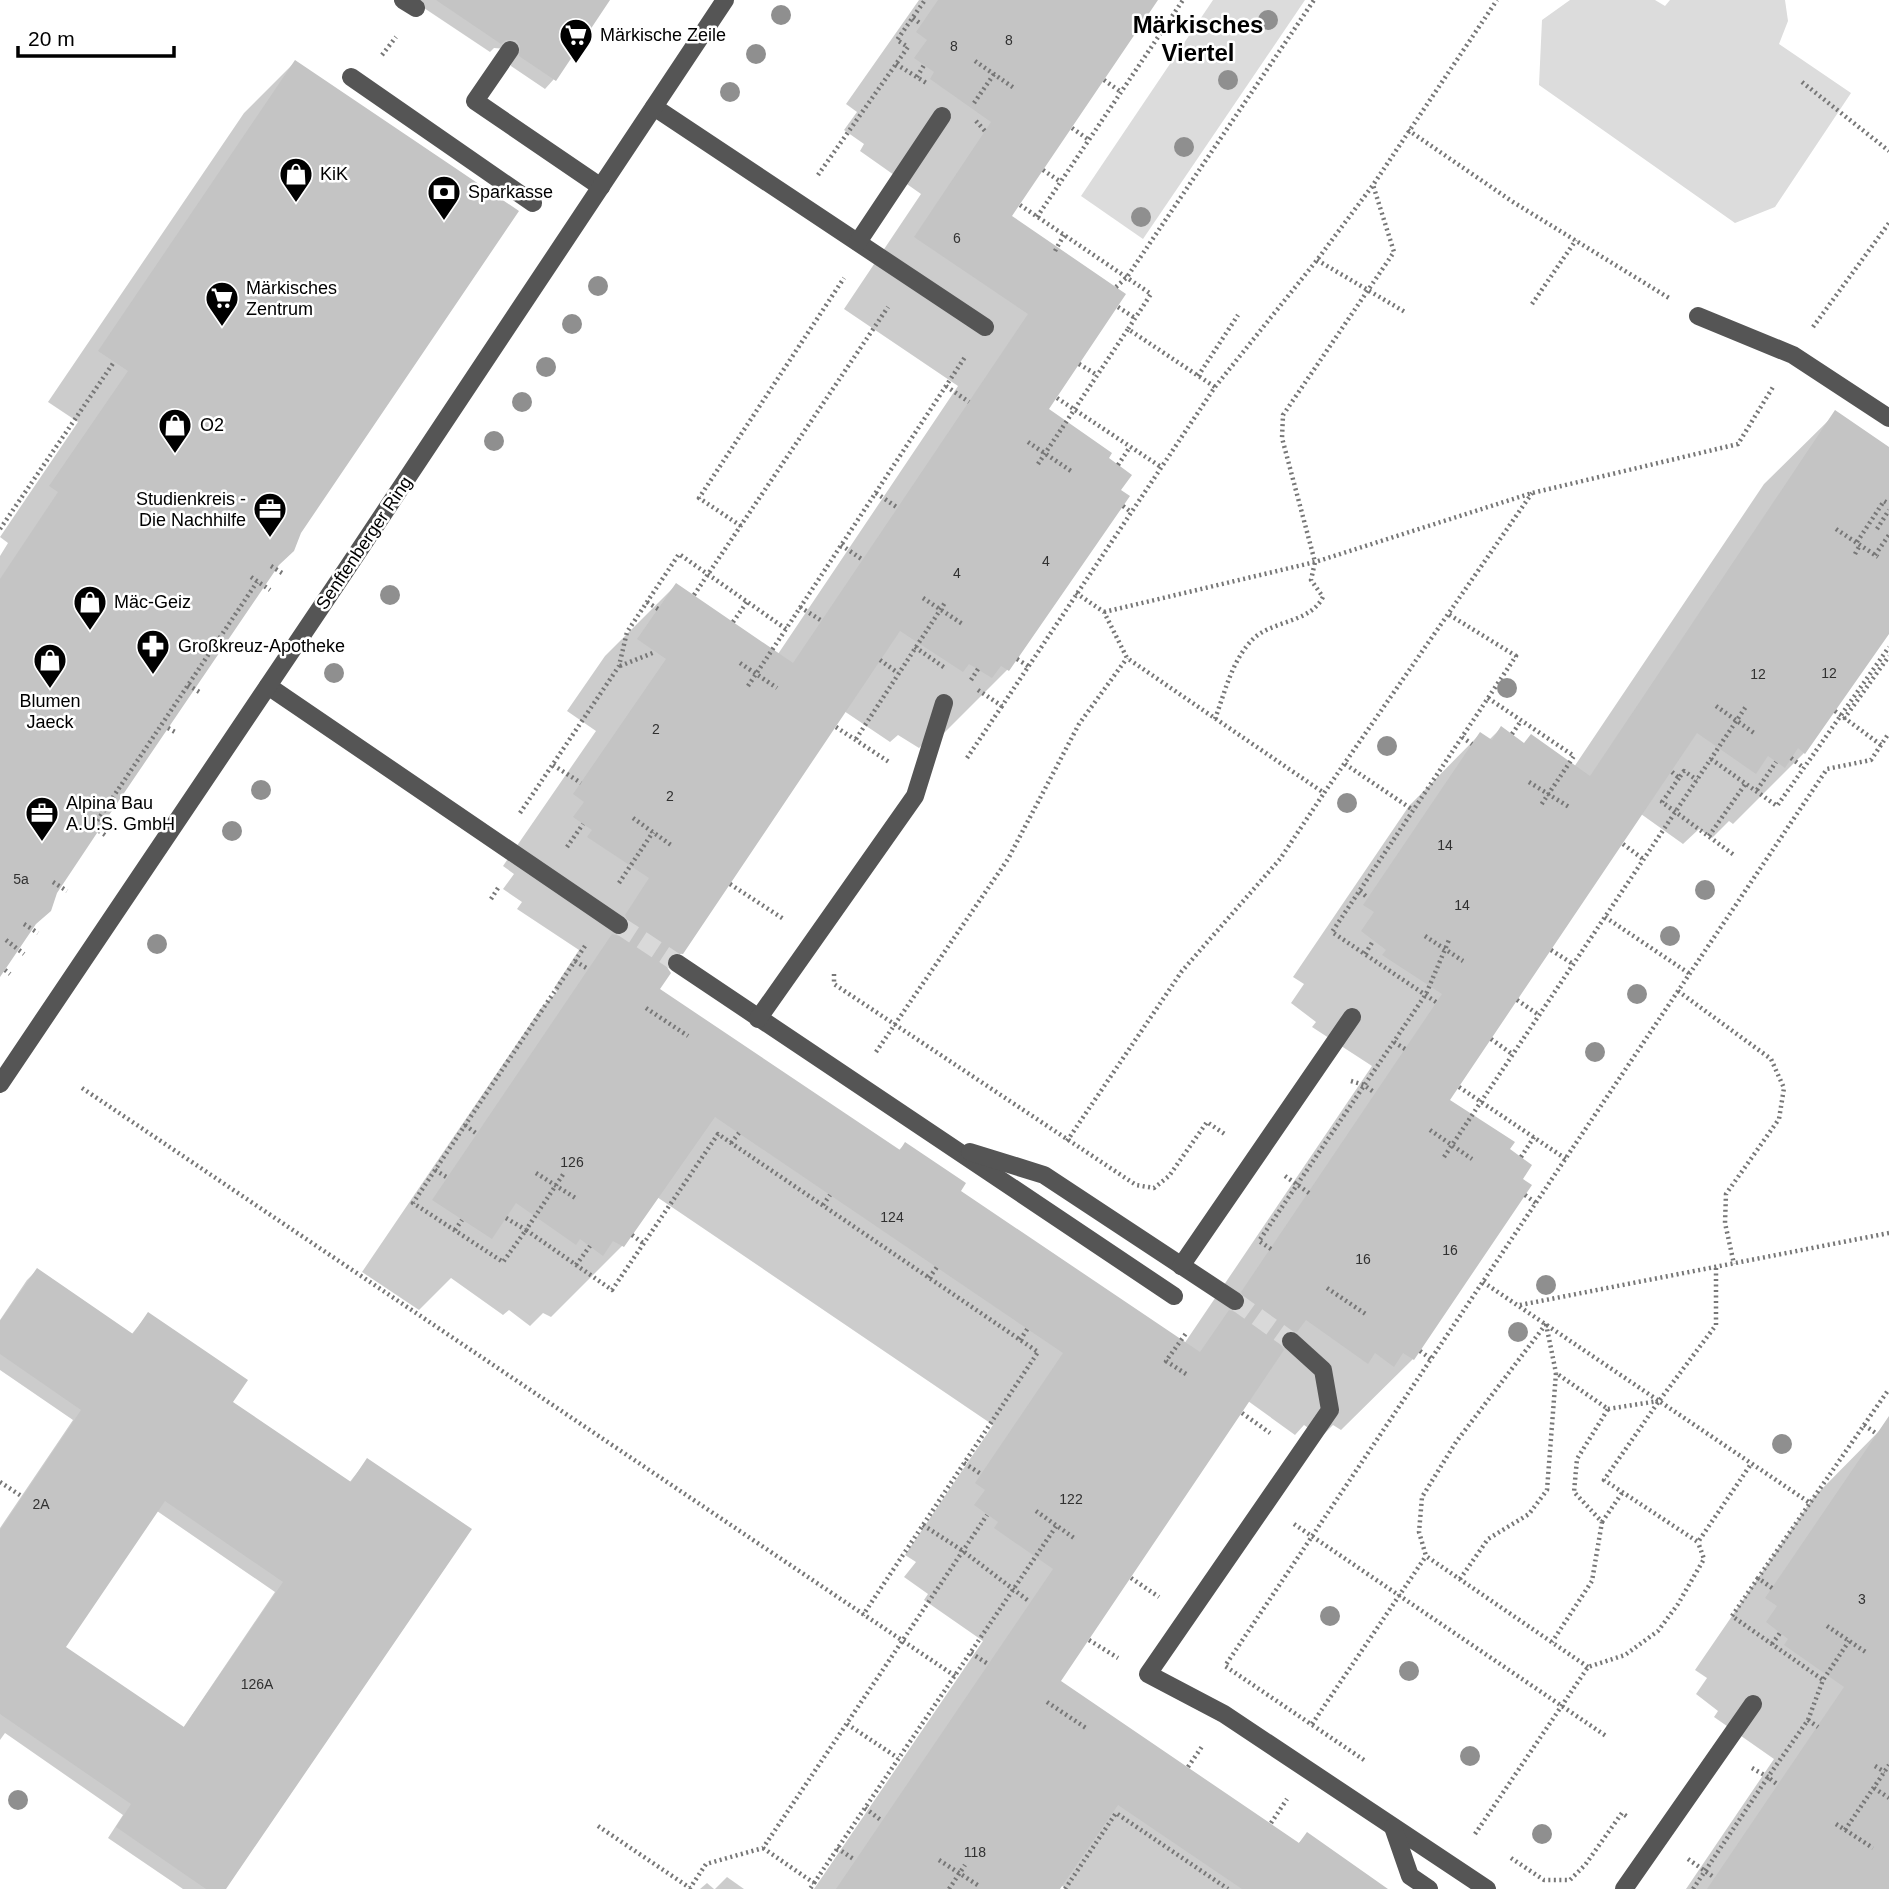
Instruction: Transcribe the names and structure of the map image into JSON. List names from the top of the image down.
{
  "streets": {
    "street": ["Senftenberger Ring"]
  },
  "districts": ["Märkisches Viertel"],
  "places": {
    "supermarket": ["Märkische Zeile", "Märkisches Zentrum"],
    "shop": [
      "KiK",
      "O2",
      "Mäc-Geiz",
      "Blumen Jaeck"
    ],
    "bank": ["Sparkasse"],
    "office": ["Studienkreis - Die Nachhilfe", "Alpina Bau A.U.S. GmbH"],
    "pharmacy": ["Großkreuz-Apotheke"]
  },
  "house_numbers": [
    "8",
    "8",
    "6",
    "4",
    "4",
    "12",
    "12",
    "2",
    "2",
    "14",
    "5a",
    "14",
    "126",
    "124",
    "16",
    "16",
    "122",
    "2A",
    "3",
    "126A",
    "118"
  ],
  "scale_bar": "20 m"
}
